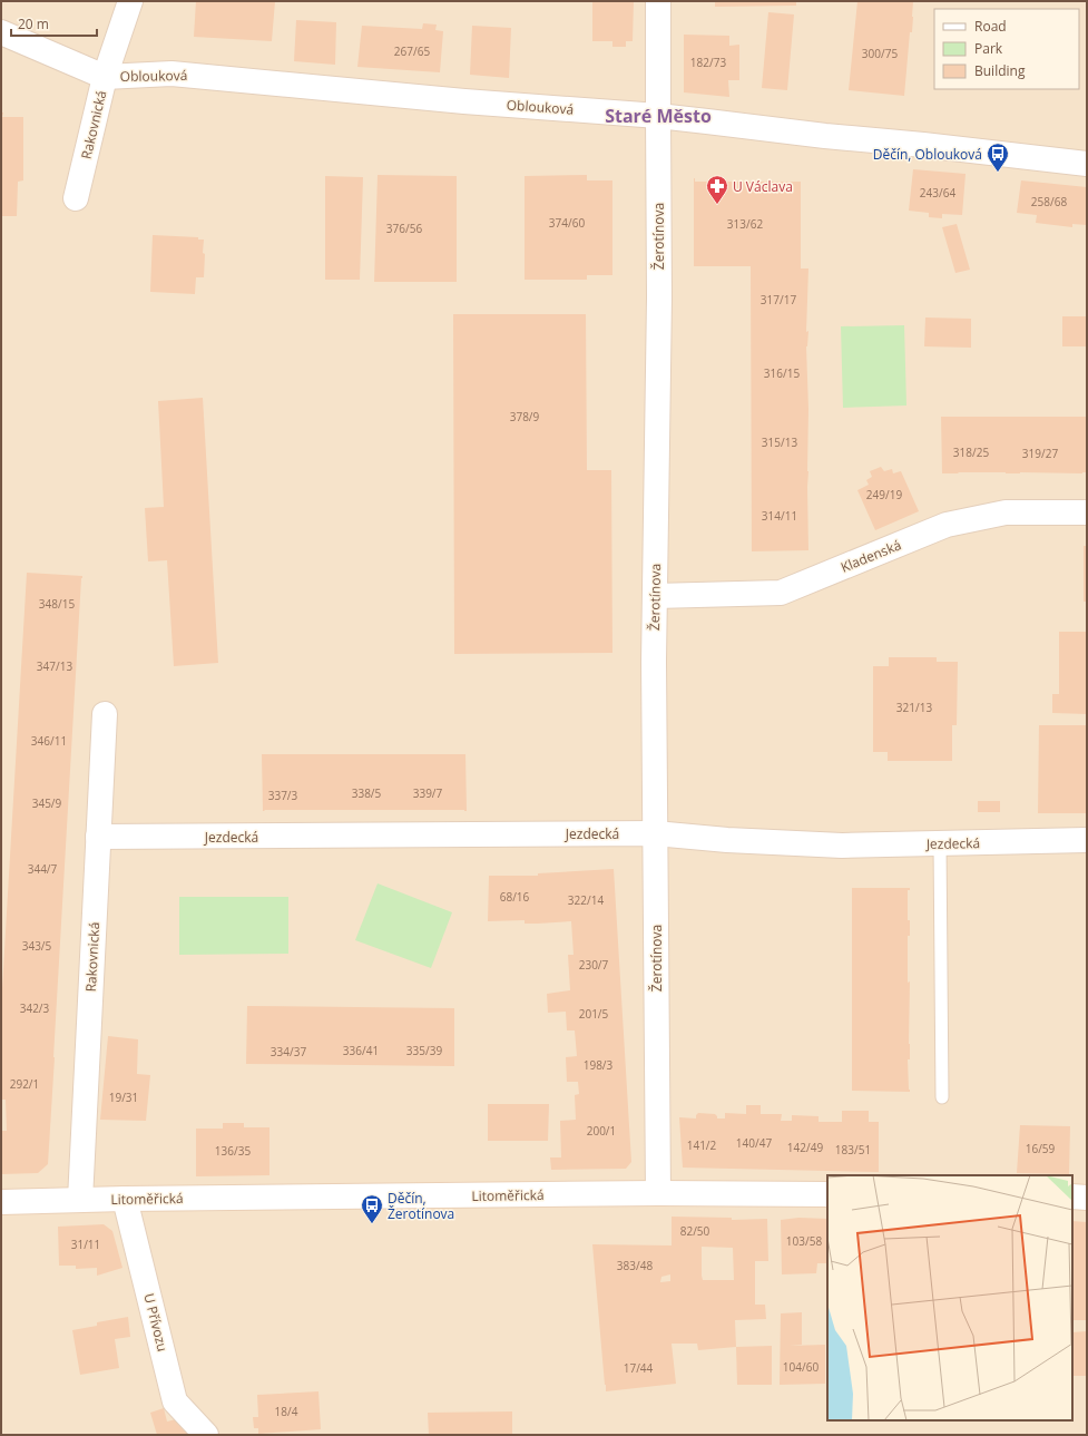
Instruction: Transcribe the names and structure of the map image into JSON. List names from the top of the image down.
{
  "streets": {
    "street": [
      "Oblouková",
      "Rakovnická",
      "Žerotínova",
      "Kladenská",
      "Jezdecká",
      "Litoměřická",
      "U Přívozu"
    ]
  },
  "crossings": [
    ["Oblouková", "Rakovnická"],
    ["Oblouková", "Žerotínova"],
    ["Rakovnická", "Jezdecká"],
    ["Rakovnická", "Litoměřická"],
    ["Žerotínova", "Kladenská"],
    ["Žerotínova", "Jezdecká"],
    ["Žerotínova", "Litoměřická"],
    ["Litoměřická", "U Přívozu"]
  ],
  "districts": ["Staré Město"],
  "places": {
    "bus stop": ["Děčín, Oblouková", "Děčín, Žerotínova"],
    "pharmacy": ["U Václava"]
  },
  "house_numbers": [
    "267/65",
    "300/75",
    "182/73",
    "243/64",
    "258/68",
    "374/60",
    "313/62",
    "376/56",
    "317/17",
    "316/15",
    "378/9",
    "315/13",
    "318/25",
    "319/27",
    "249/19",
    "314/11",
    "348/15",
    "347/13",
    "321/13",
    "346/11",
    "338/5",
    "339/7",
    "337/3",
    "345/9",
    "344/7",
    "68/16",
    "322/14",
    "343/5",
    "230/7",
    "342/3",
    "201/5",
    "336/41",
    "335/39",
    "334/37",
    "198/3",
    "292/1",
    "19/31",
    "200/1",
    "140/47",
    "141/2",
    "142/49",
    "16/59",
    "183/51",
    "136/35",
    "82/50",
    "103/58",
    "31/11",
    "383/48",
    "104/60",
    "17/44",
    "18/4"
  ],
  "legend": ["Road", "Park", "Building"],
  "scale_bar": "20 m"
}
